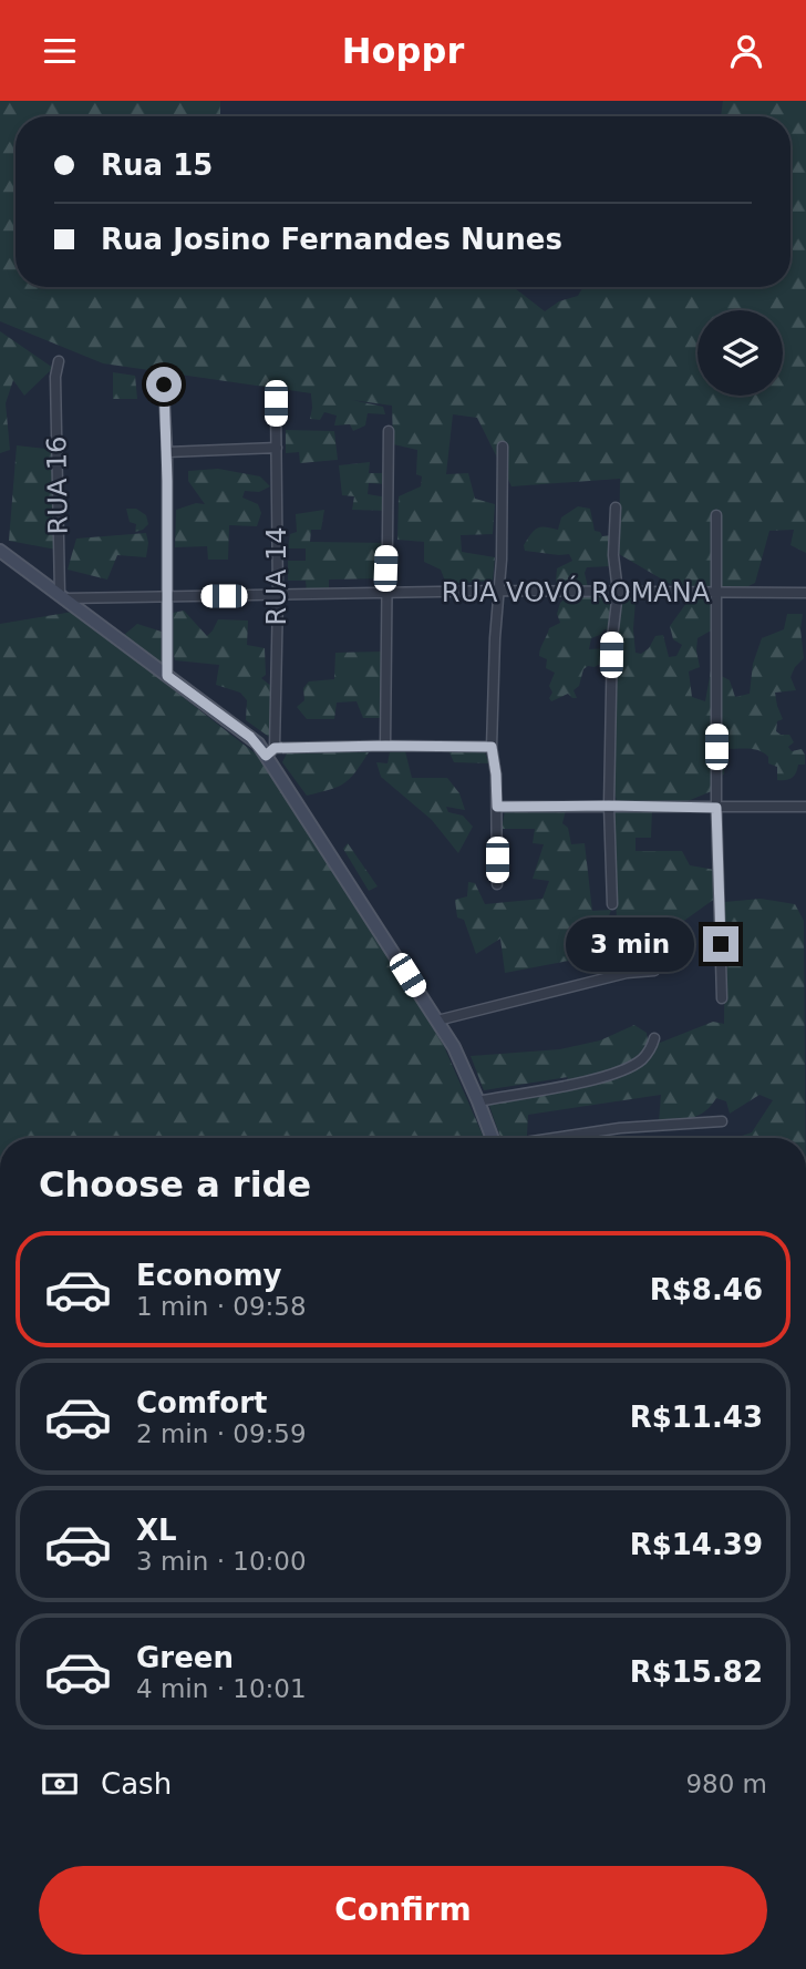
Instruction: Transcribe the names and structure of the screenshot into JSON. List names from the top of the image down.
{
  "streets": {
    "street": ["RUA 16", "RUA 14", "RUA VOVÓ ROMANA"]
  },
  "crossings": [
    ["RUA 16", "RUA VOVÓ ROMANA"],
    ["RUA 14", "RUA VOVÓ ROMANA"]
  ],
  "page": {
    "header": "Hoppr",
    "banner": ["Rua 15", "Rua Josino Fernandes Nunes"],
    "bubble": "3 min",
    "heading": "Choose a ride",
    "list": [
      {
        "name": "Economy",
        "note": "1 min · 09:58",
        "value": "R$8.46"
      },
      {
        "name": "Comfort",
        "note": "2 min · 09:59",
        "value": "R$11.43"
      },
      {
        "name": "XL",
        "note": "3 min · 10:00",
        "value": "R$14.39"
      },
      {
        "name": "Green",
        "note": "4 min · 10:01",
        "value": "R$15.82"
      }
    ],
    "pay": ["Cash", "980 m"],
    "buttons": "Confirm"
  }
}
